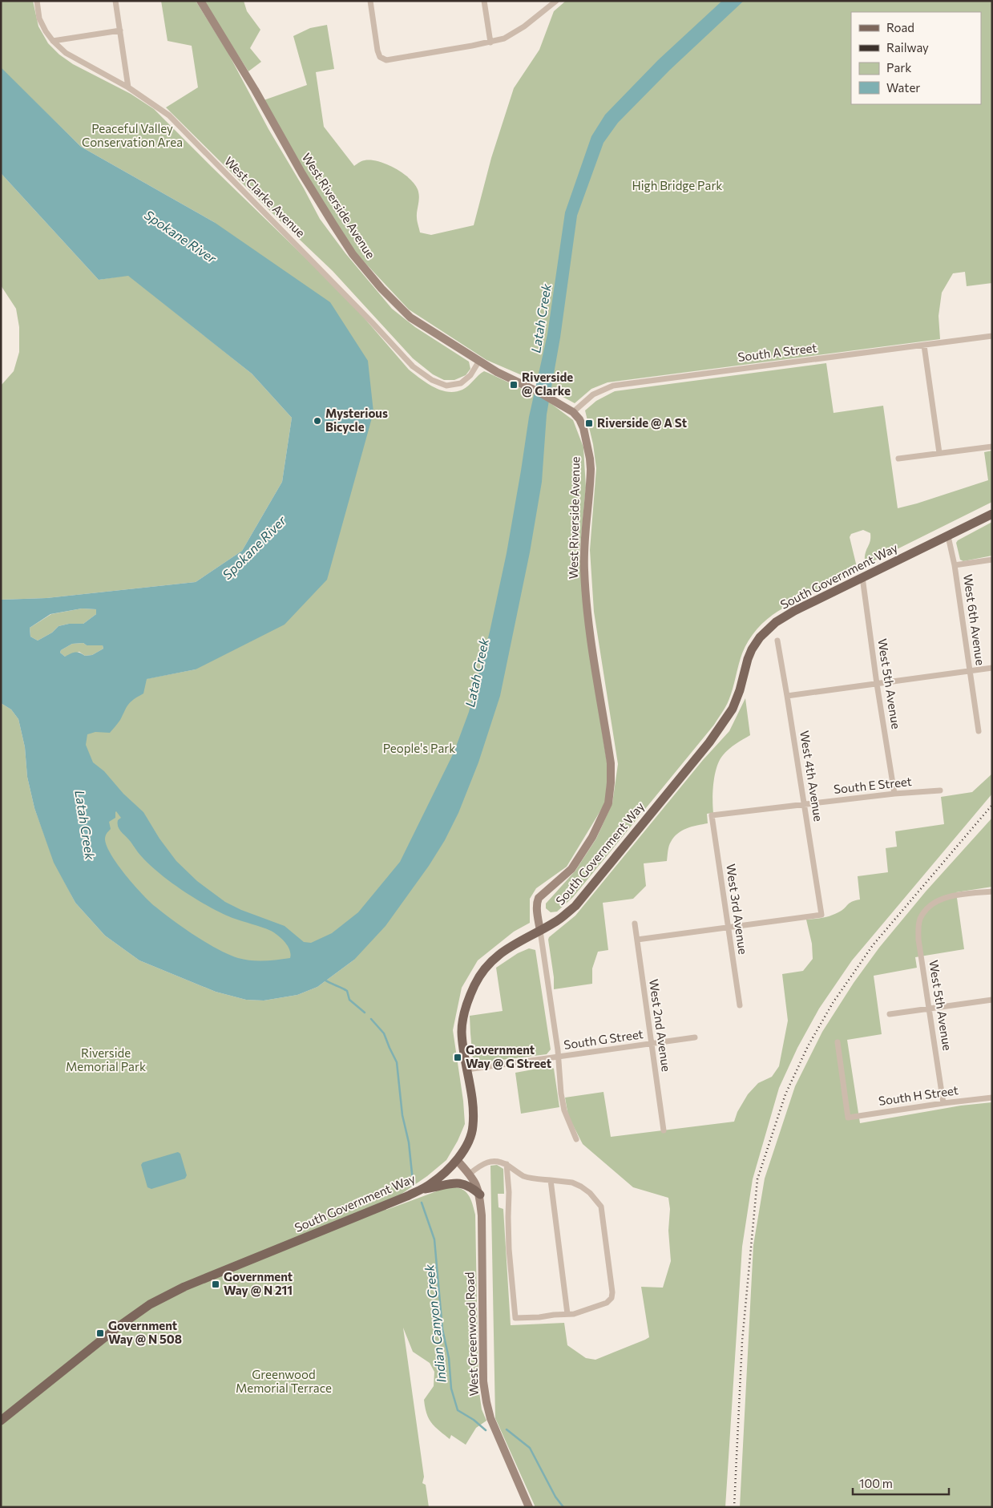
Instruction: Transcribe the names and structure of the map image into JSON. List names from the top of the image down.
{
  "streets": {
    "main road": ["West Riverside Avenue", "South Government Way", "West Greenwood Road"],
    "street": [
      "West Clarke Avenue",
      "South A Street",
      "West 6th Avenue",
      "West 5th Avenue",
      "West 4th Avenue",
      "South E Street",
      "West 3rd Avenue",
      "West 2nd Avenue",
      "South G Street",
      "South H Street"
    ]
  },
  "crossings": [
    ["West Clarke Avenue", "West Riverside Avenue"],
    ["West Riverside Avenue", "South A Street"],
    ["West Riverside Avenue", "South Government Way"],
    ["South Government Way", "West 6th Avenue"],
    ["South Government Way", "West 5th Avenue"],
    ["South Government Way", "South G Street"],
    ["South Government Way", "West Greenwood Road"],
    ["West 5th Avenue", "South E Street"],
    ["West 5th Avenue", "South H Street"],
    ["West 4th Avenue", "South E Street"],
    ["West 4th Avenue", "West 3rd Avenue"],
    ["South E Street", "West 3rd Avenue"],
    ["West 2nd Avenue", "South G Street"]
  ],
  "water": ["Spokane River", "Latah Creek", "Indian Canyon Creek"],
  "parks": [
    "Peaceful Valley Conservation Area",
    "High Bridge Park",
    "People's Park",
    "Riverside Memorial Park",
    "Greenwood Memorial Terrace"
  ],
  "places": {
    "transit": [
      "Riverside @ Clarke",
      "Riverside @ A St",
      "Government Way @ G Street",
      "Government Way @ N 211",
      "Government Way @ N 508"
    ],
    "other": ["Mysterious Bicycle"]
  },
  "legend": [
    "Road",
    "Railway",
    "Park",
    "Water"
  ],
  "scale_bar": "100 m"
}
